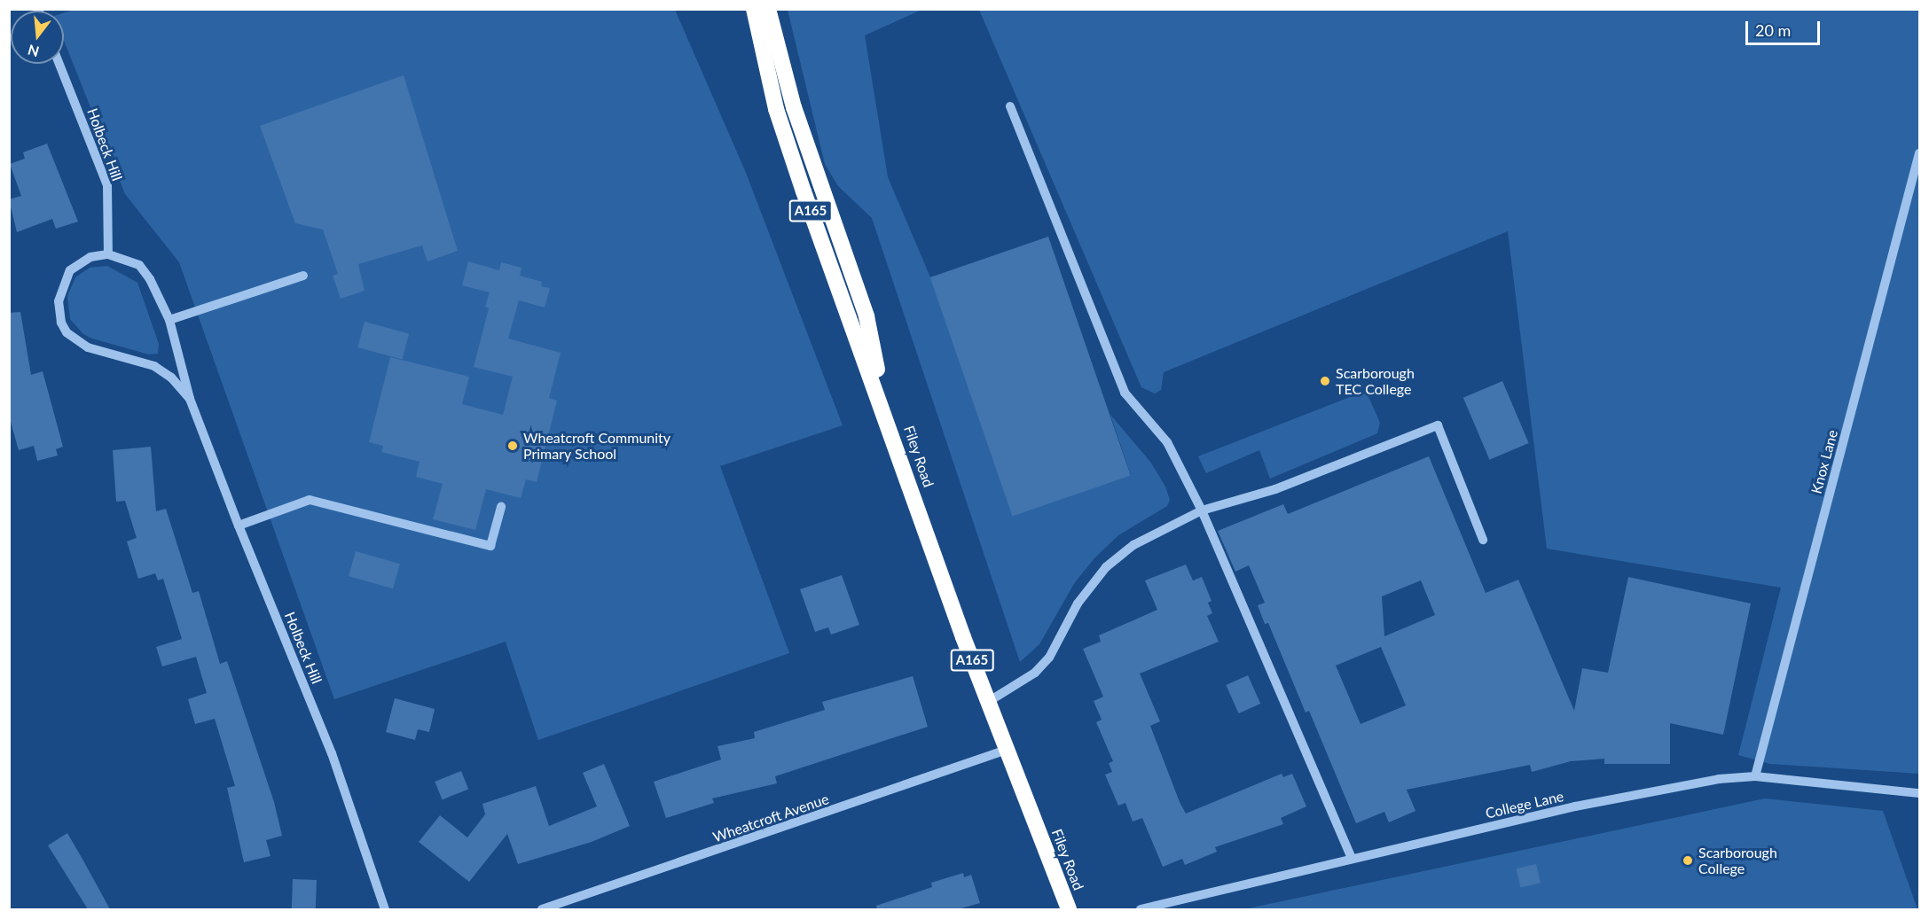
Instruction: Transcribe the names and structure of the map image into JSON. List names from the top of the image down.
{
  "streets": {
    "highway": ["A165", "Filey Road"],
    "street": [
      "Holbeck Hill",
      "Knox Lane",
      "College Lane",
      "Wheatcroft Avenue"
    ]
  },
  "crossings": [
    ["Filey Road", "Wheatcroft Avenue"],
    ["Knox Lane", "College Lane"]
  ],
  "places": ["Scarborough TEC College", "Wheatcroft Community Primary School", "Scarborough College"],
  "scale_bar": "20 m",
  "north": "bottom"
}
